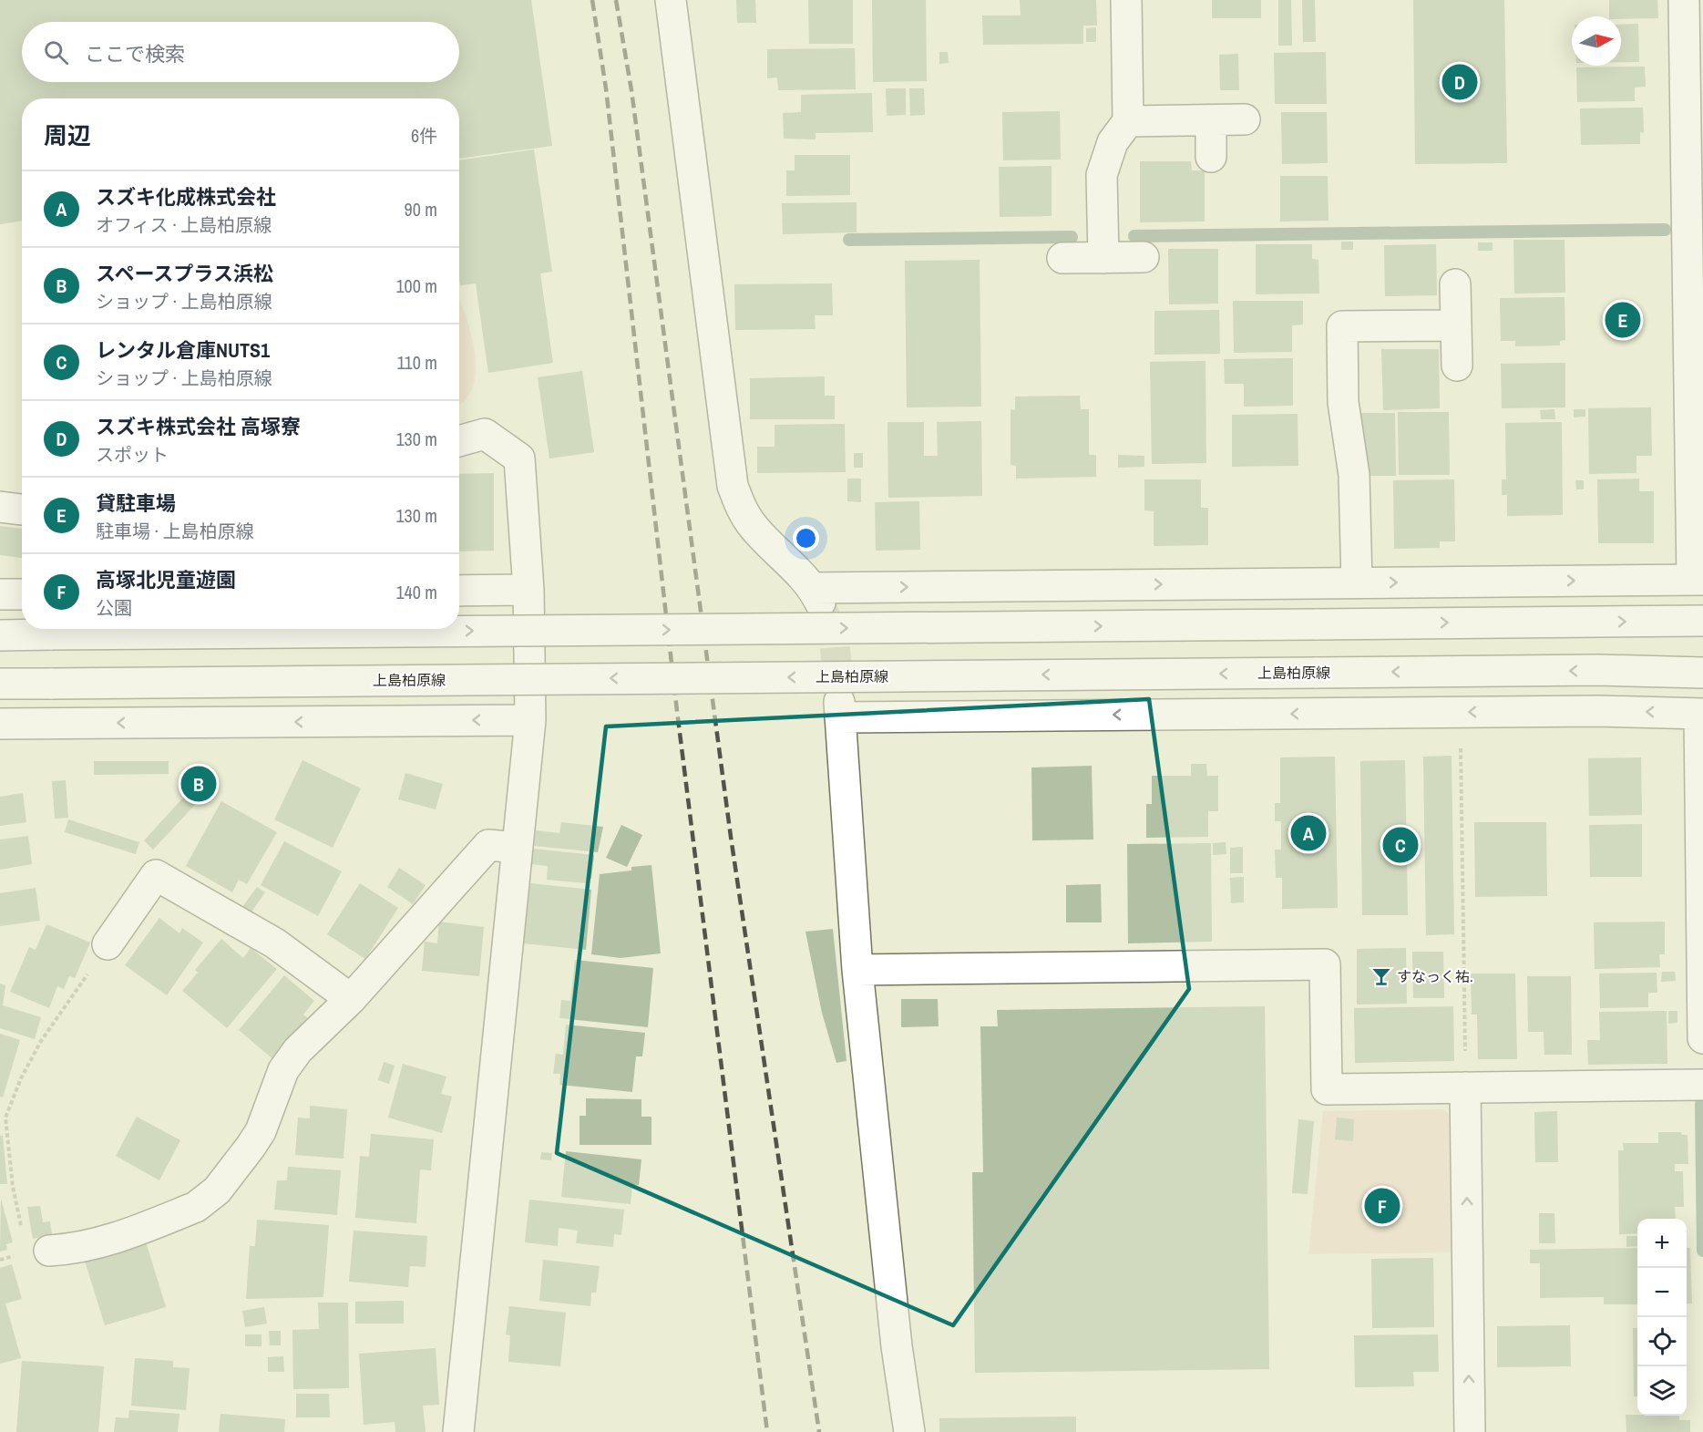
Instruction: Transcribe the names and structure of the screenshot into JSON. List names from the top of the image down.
{
  "streets": {
    "street": ["上島柏原線"]
  },
  "places": {
    "bar": ["すなっく祐."]
  },
  "north": "right",
  "page": {
    "search": "ここで検索",
    "pins": [
      "D",
      "E",
      "B",
      "A",
      "C",
      "F"
    ],
    "heading": ["周辺", "6件"],
    "list": [
      {
        "mark": "A",
        "name": "スズキ化成株式会社",
        "note": "オフィス · 上島柏原線",
        "value": "90 m"
      },
      {
        "mark": "B",
        "name": "スペースプラス浜松",
        "note": "ショップ · 上島柏原線",
        "value": "100 m"
      },
      {
        "mark": "C",
        "name": "レンタル倉庫NUTS1",
        "note": "ショップ · 上島柏原線",
        "value": "110 m"
      },
      {
        "mark": "D",
        "name": "スズキ株式会社 高塚寮",
        "note": "スポット",
        "value": "130 m"
      },
      {
        "mark": "E",
        "name": "貸駐車場",
        "note": "駐車場 · 上島柏原線",
        "value": "130 m"
      },
      {
        "mark": "F",
        "name": "高塚北児童遊園",
        "note": "公園",
        "value": "140 m"
      }
    ],
    "map_buttons": ["+", "−"]
  }
}
